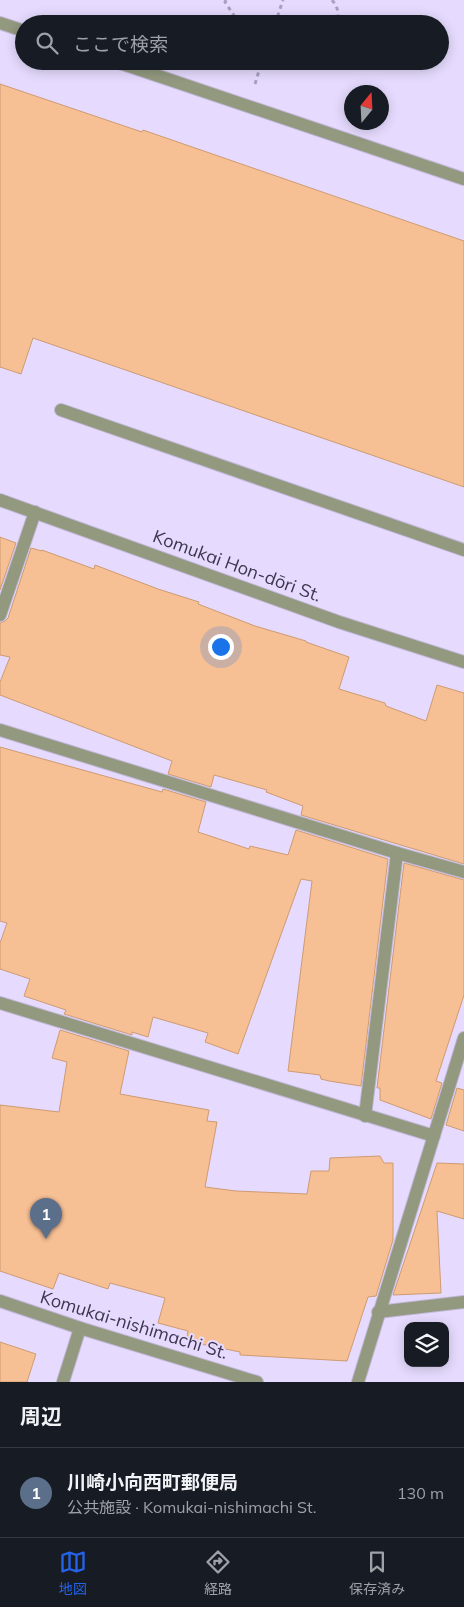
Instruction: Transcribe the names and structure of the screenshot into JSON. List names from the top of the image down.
{
  "streets": {
    "street": ["Komukai Hon-dōri St.", "Komukai-nishimachi St."]
  },
  "north": "top",
  "page": {
    "search": "ここで検索",
    "pins": "1",
    "heading": "周辺",
    "list": [
      {
        "mark": "1",
        "name": "川崎小向西町郵便局",
        "note": "公共施設 · Komukai-nishimachi St.",
        "value": "130 m"
      }
    ],
    "nav": ["地図", "経路", "保存済み"]
  }
}
